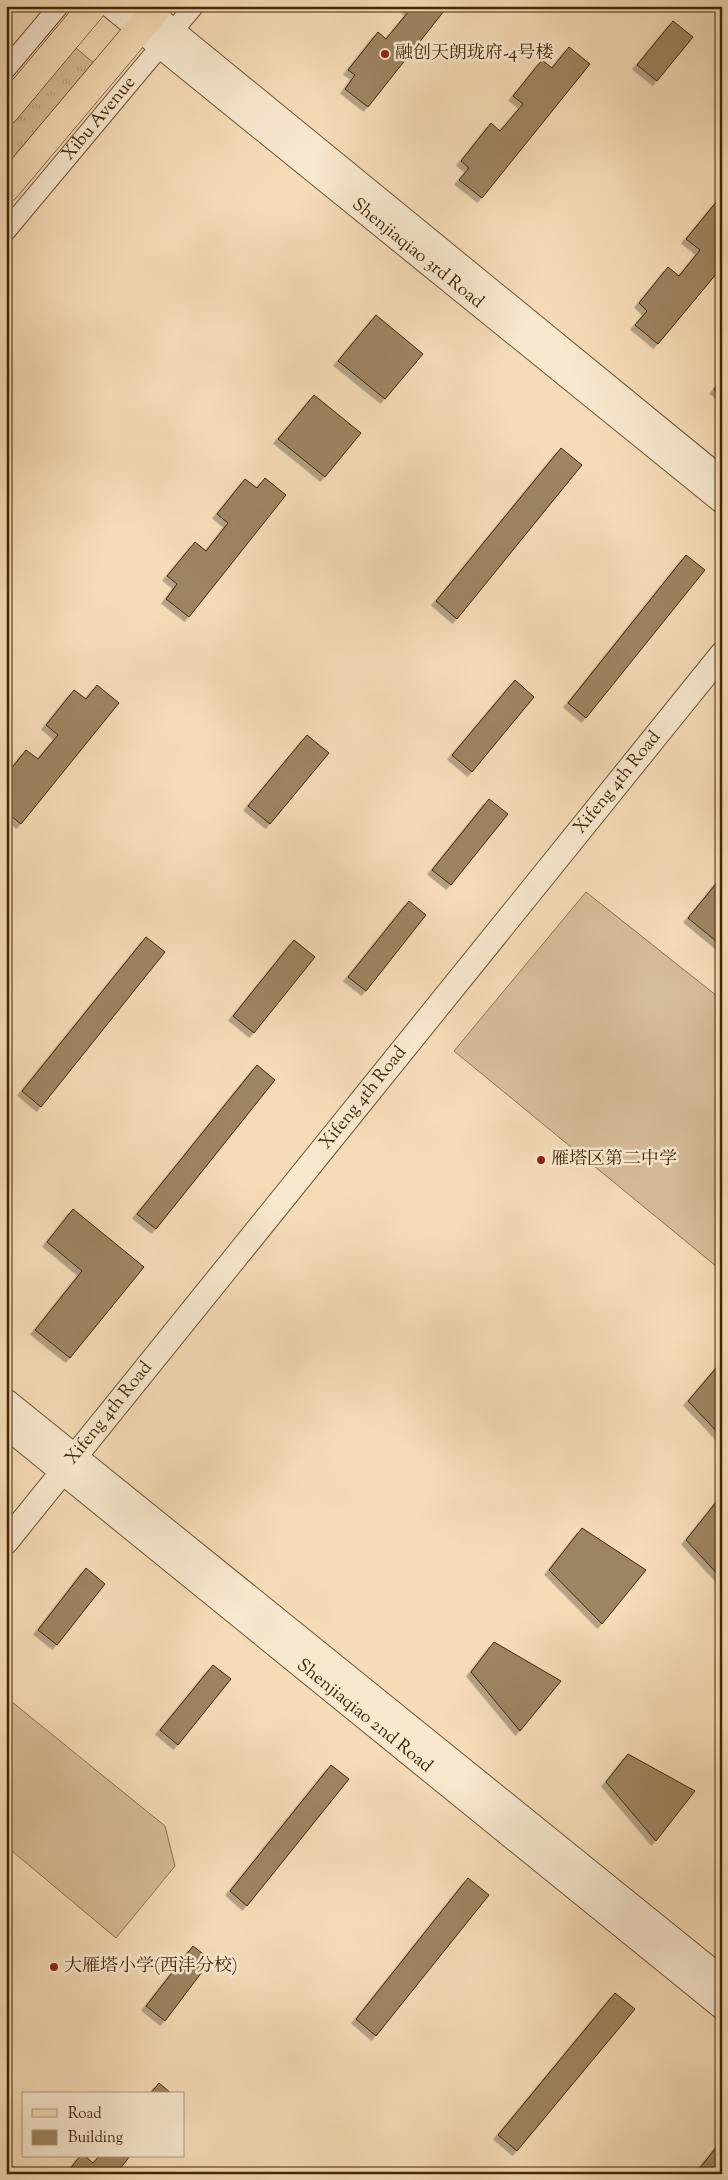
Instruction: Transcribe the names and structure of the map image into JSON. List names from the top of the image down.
{
  "streets": {
    "main road": ["Xibu Avenue"],
    "street": ["Shenjiaqiao 3rd Road", "Xifeng 4th Road", "Shenjiaqiao 2nd Road"]
  },
  "crossings": [
    ["Xibu Avenue", "Shenjiaqiao 3rd Road"],
    ["Xifeng 4th Road", "Shenjiaqiao 2nd Road"]
  ],
  "places": ["融创天朗珑府-4号楼", "雁塔区第二中学", "大雁塔小学(西沣分校)"],
  "legend": ["Road", "Building"]
}
